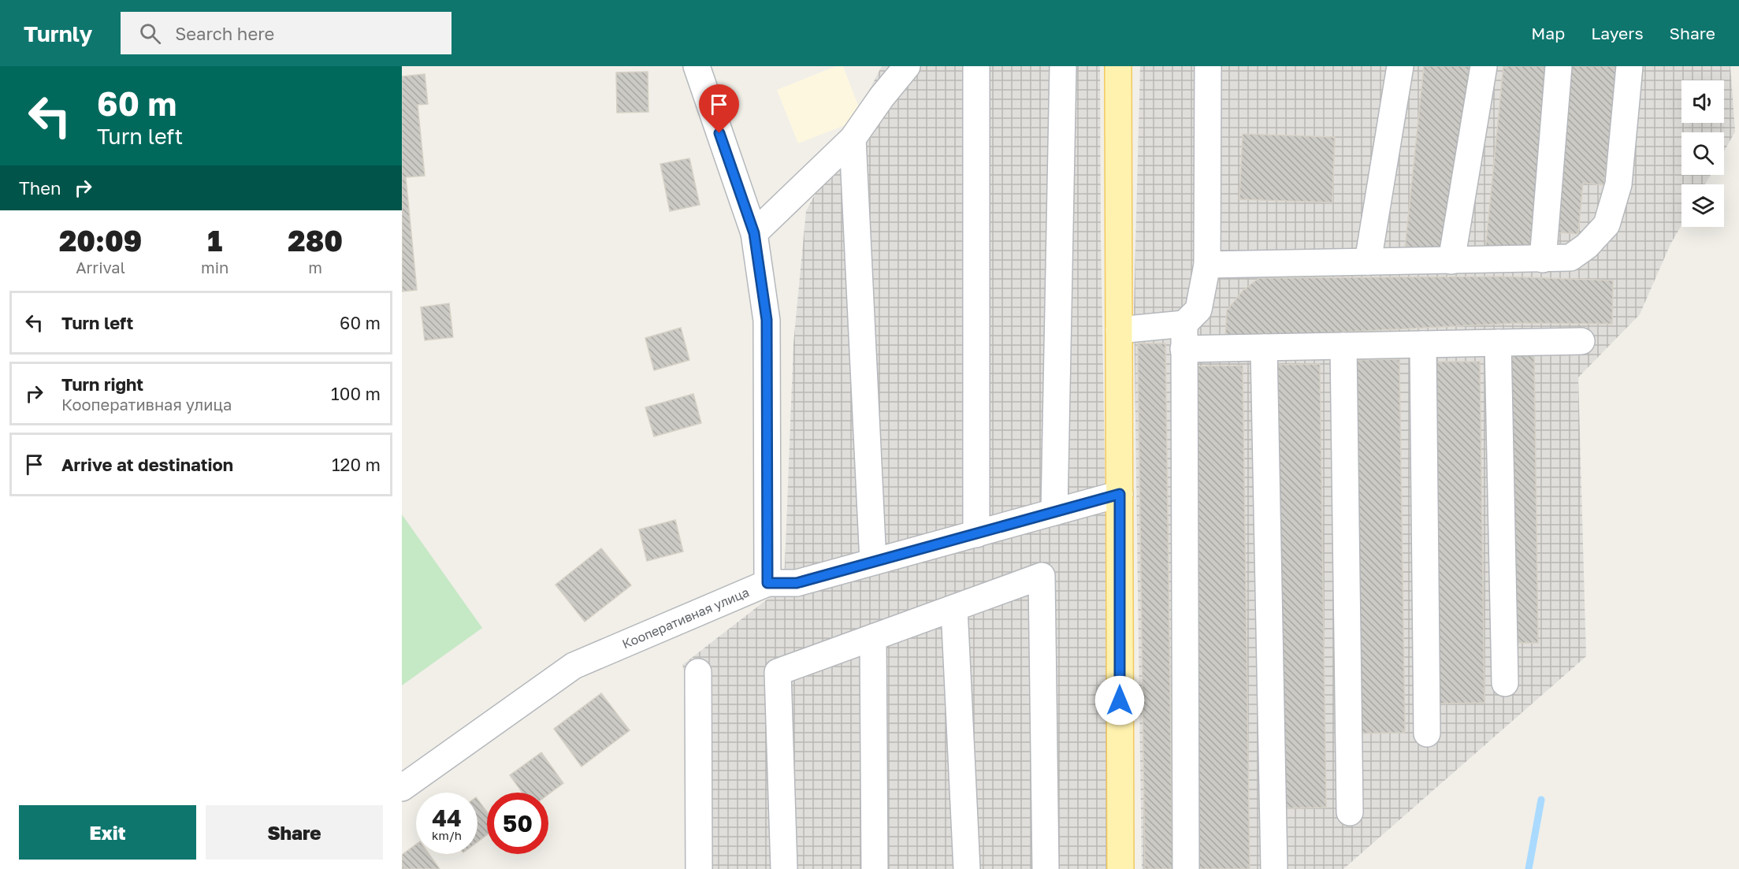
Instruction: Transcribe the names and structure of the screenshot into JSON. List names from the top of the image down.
{
  "streets": {
    "street": ["Кооперативная улица"]
  },
  "page": {
    "header": "Turnly",
    "search": "Search here",
    "nav": ["Map", "Layers", "Share"],
    "turn": ["60 m", "Turn left"],
    "then": "Then",
    "eta": [
      "20:09",
      "Arrival",
      "1",
      "min",
      "280",
      "m"
    ],
    "list": [
      {
        "name": "Turn left",
        "value": "60 m"
      },
      {
        "name": "Turn right",
        "note": "Кооперативная улица",
        "value": "100 m"
      },
      {
        "name": "Arrive at destination",
        "value": "120 m"
      }
    ],
    "speed": "44 km/h",
    "limit": "50",
    "buttons": ["Exit", "Share"]
  }
}
